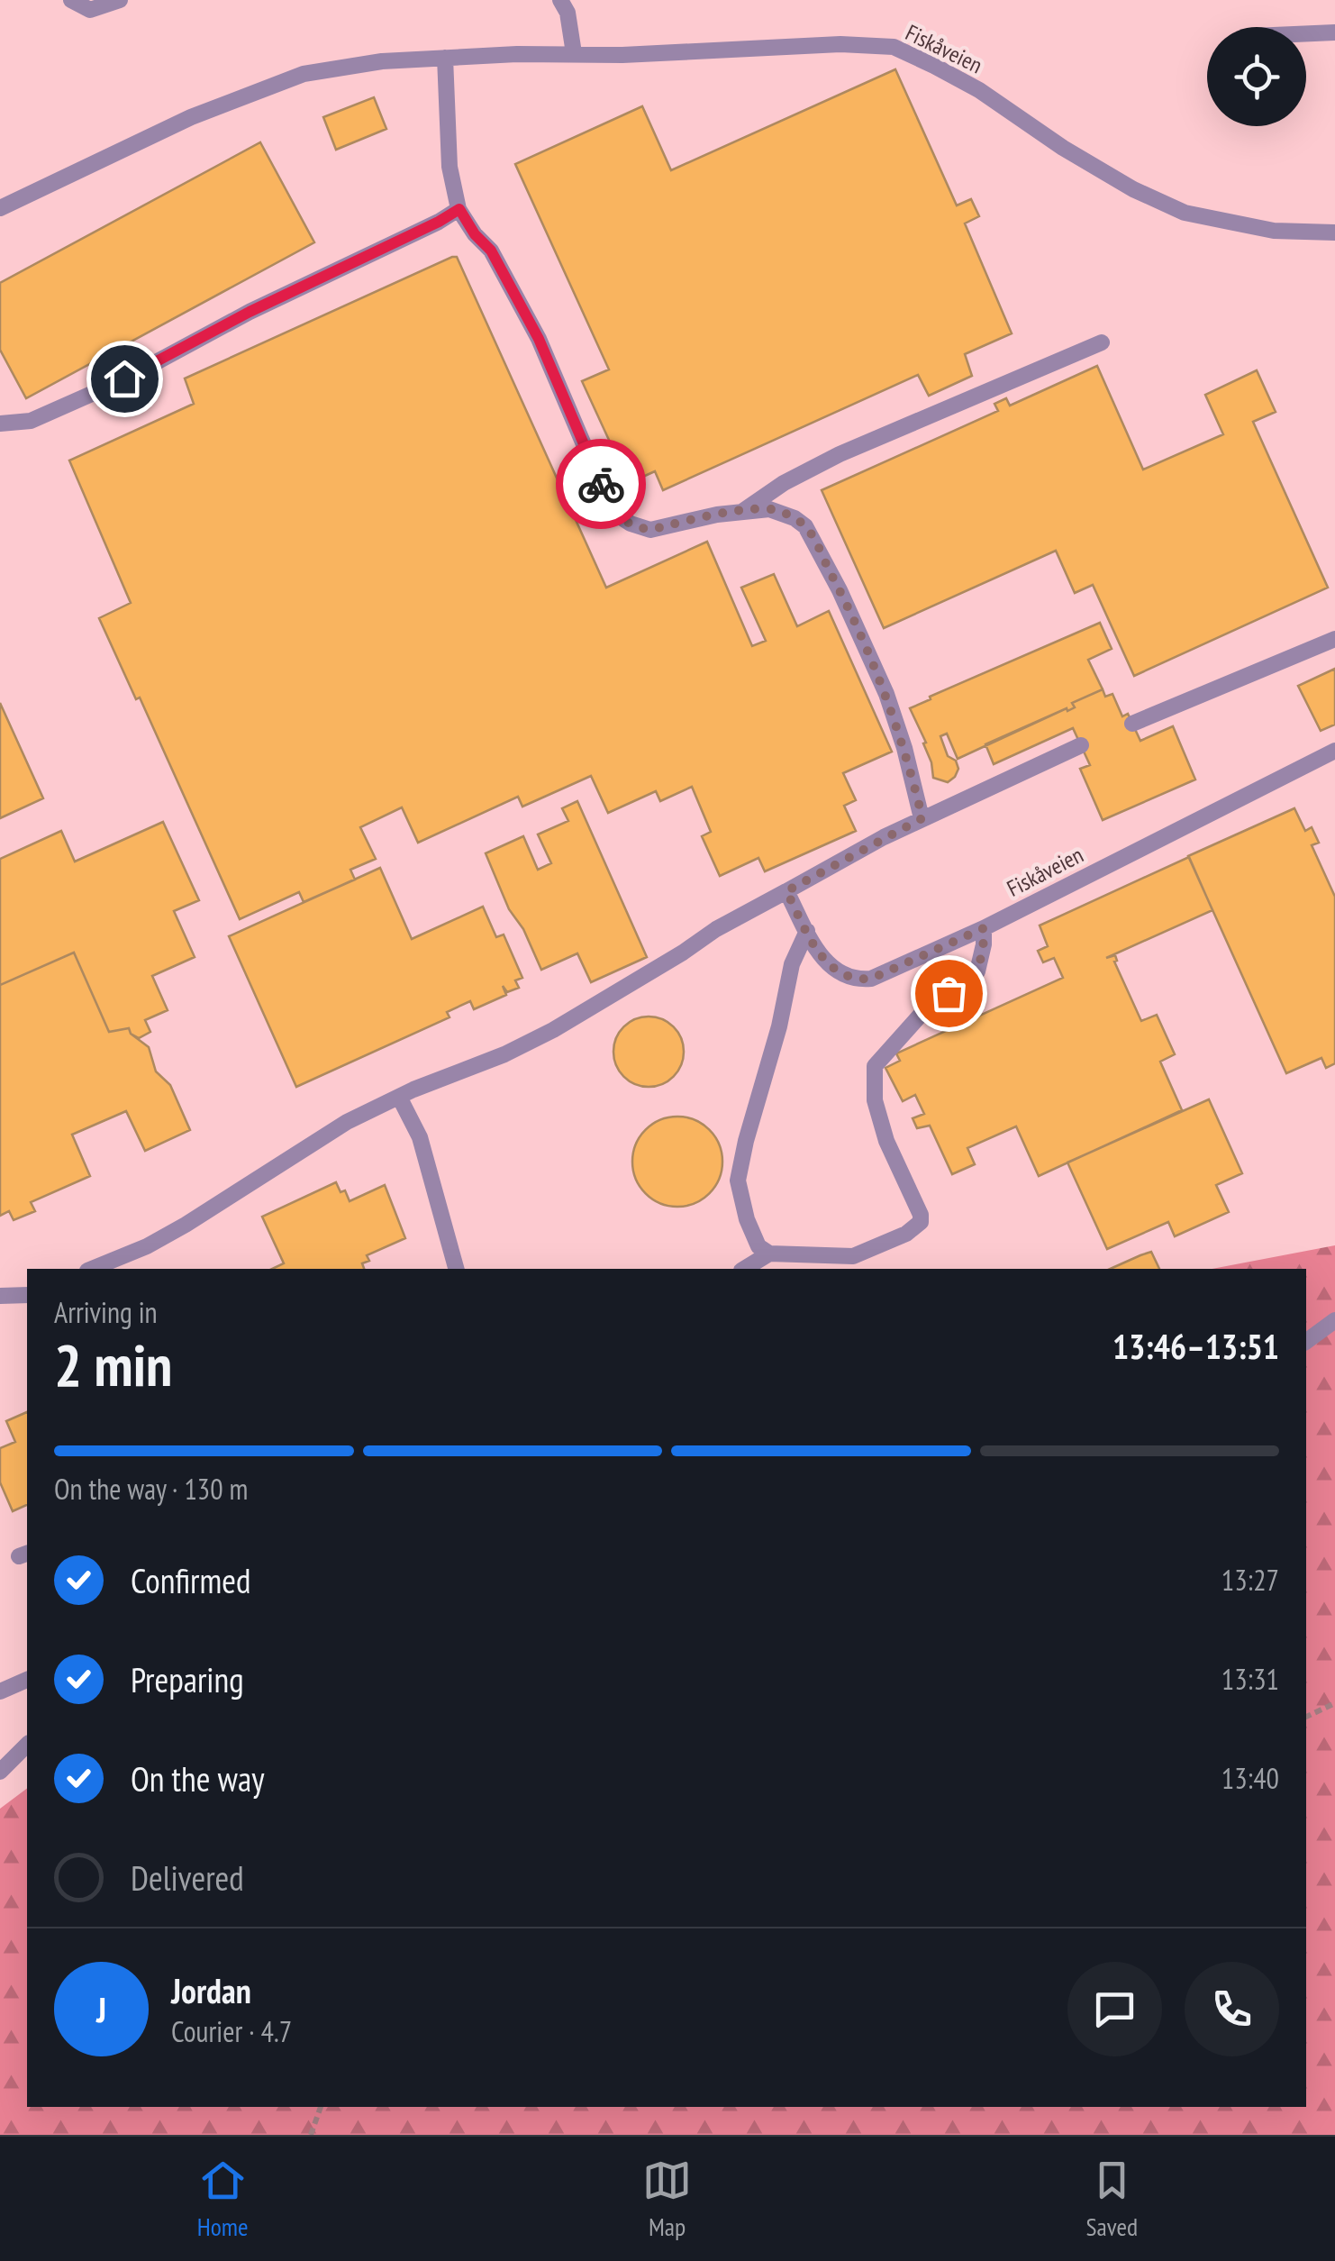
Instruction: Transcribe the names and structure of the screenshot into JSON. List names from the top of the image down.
{
  "streets": {
    "lane": ["Fiskåveien"]
  },
  "page": {
    "heading": ["2 min", "Arriving in", "13:46–13:51"],
    "panel": ["Jordan", "Courier · 4.7"],
    "bar": "On the way · 130 m",
    "list": [
      ["Confirmed", "13:27"],
      ["Preparing", "13:31"],
      ["On the way", "13:40"],
      "Delivered"
    ],
    "round": "J",
    "tabs": ["Home", "Map", "Saved"]
  }
}
